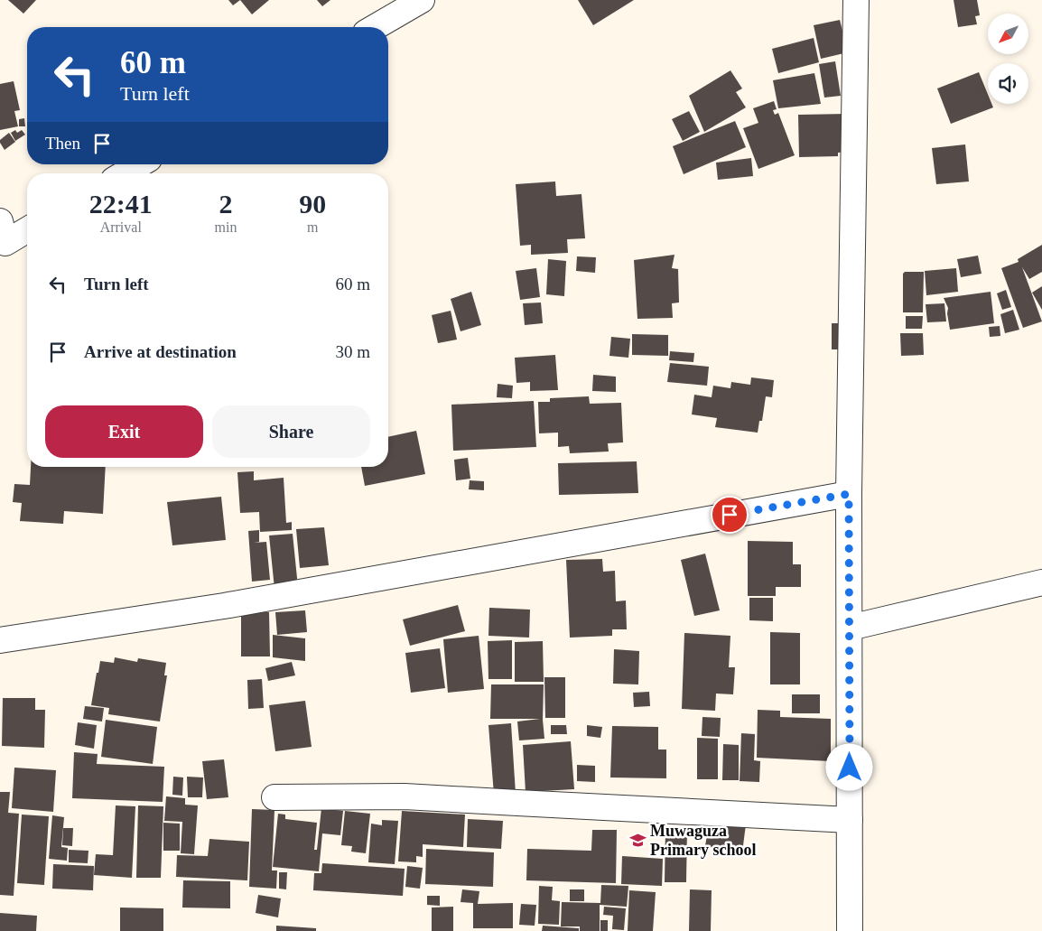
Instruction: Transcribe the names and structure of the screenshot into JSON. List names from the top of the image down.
{
  "places": {
    "school or university": ["Muwaguza Primary school"]
  },
  "north": "bottom left",
  "page": {
    "turn": ["60 m", "Turn left"],
    "then": "Then",
    "eta": [
      "22:41",
      "Arrival",
      "2",
      "min",
      "90",
      "m"
    ],
    "list": [
      {
        "name": "Turn left",
        "value": "60 m"
      },
      {
        "name": "Arrive at destination",
        "value": "30 m"
      }
    ],
    "buttons": ["Exit", "Share"]
  }
}
